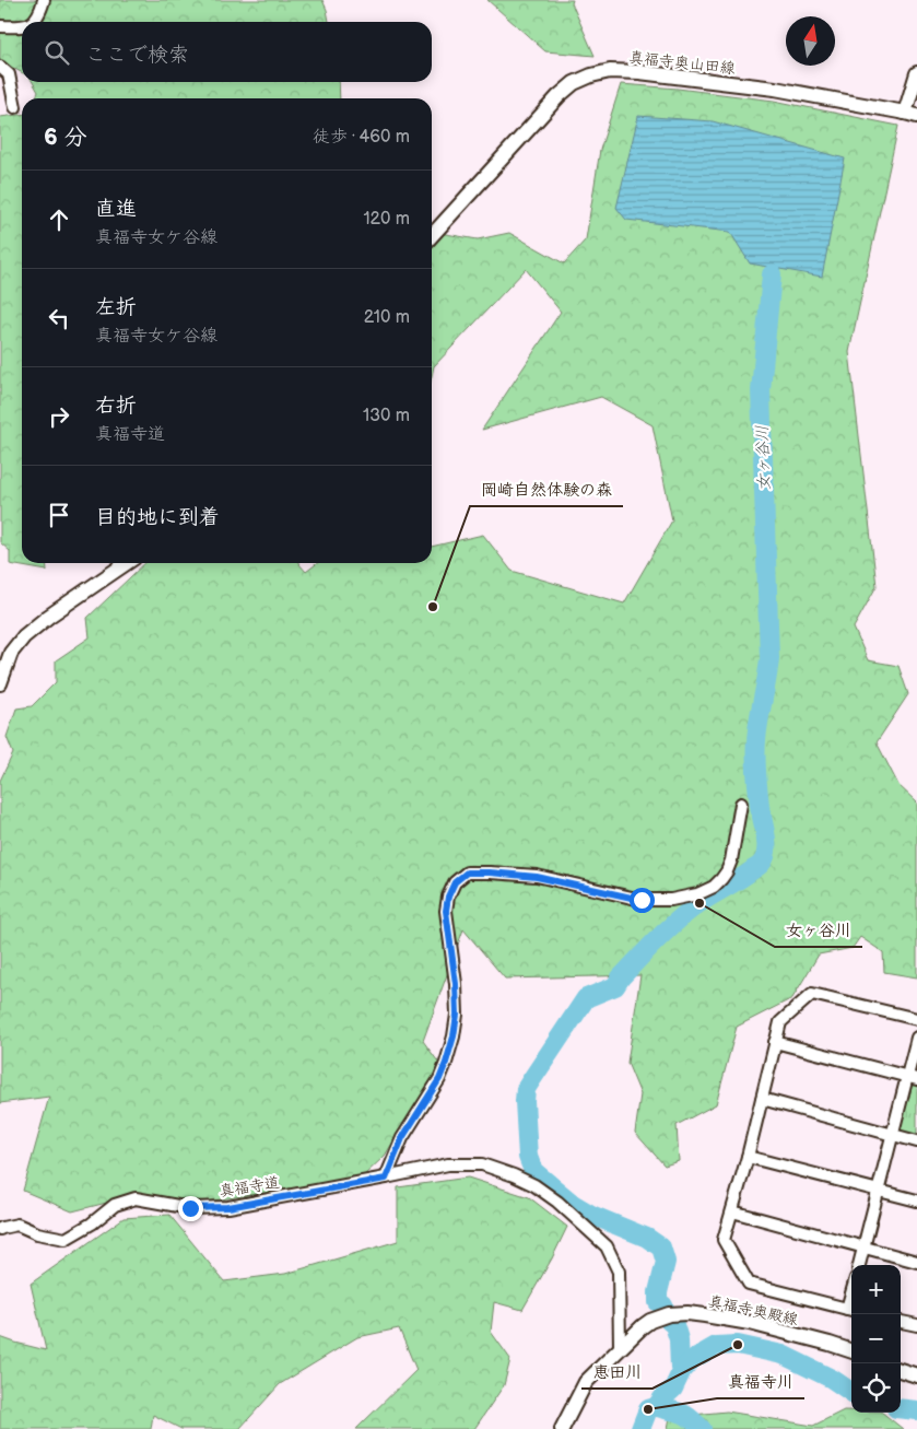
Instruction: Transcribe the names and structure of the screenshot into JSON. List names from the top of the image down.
{
  "streets": {
    "street": ["真福寺奥山田線", "真福寺道", "真福寺奥殿線"]
  },
  "water": ["女ヶ谷川"],
  "places": [
    "岡崎自然体験の森",
    "女ヶ谷川",
    "恵田川",
    "真福寺川"
  ],
  "north": "top",
  "page": {
    "search": "ここで検索",
    "heading": ["6 分", "徒歩 · 460 m"],
    "list": [
      ["直進", "真福寺女ケ谷線", "120 m"],
      ["左折", "真福寺女ケ谷線", "210 m"],
      ["右折", "真福寺道", "130 m"],
      "目的地に到着"
    ],
    "map_buttons": ["+", "−"]
  }
}
